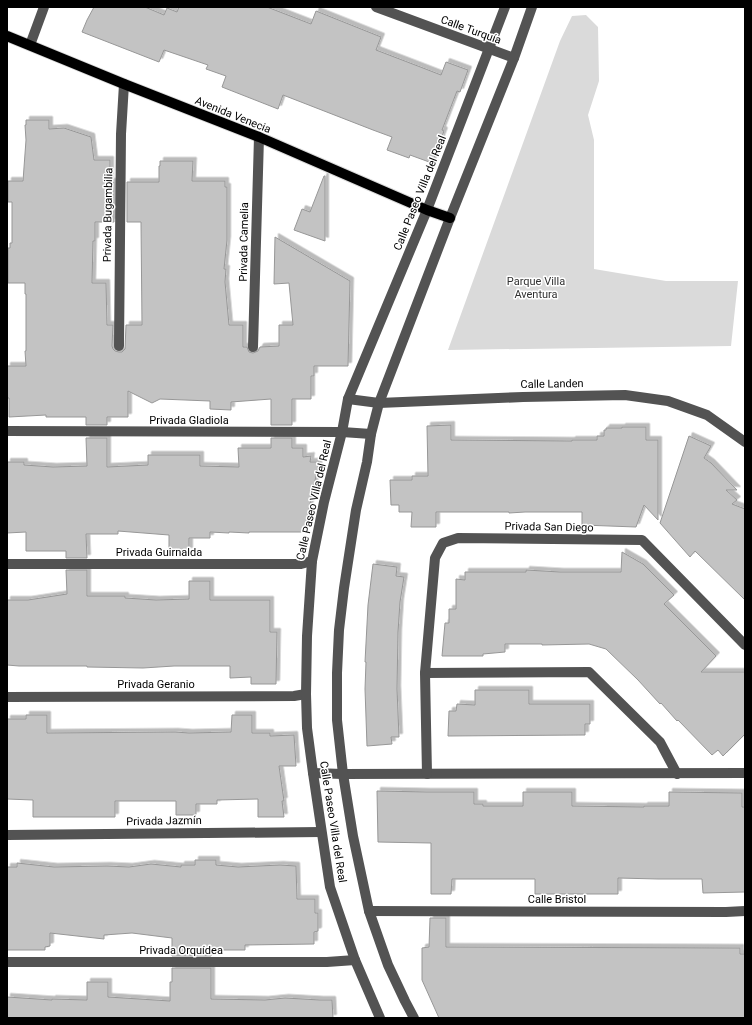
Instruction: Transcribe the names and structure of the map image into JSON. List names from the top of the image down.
{
  "streets": {
    "main road": ["Avenida Venecia"],
    "street": [
      "Calle Turquía",
      "Calle Paseo Villa del Real",
      "Privada Bugambilia",
      "Privada Camelia",
      "Calle Landen",
      "Privada Gladiola",
      "Privada San Diego",
      "Privada Guirnalda",
      "Privada Geranio",
      "Privada Jazmín",
      "Calle Bristol",
      "Privada Orquídea"
    ]
  },
  "crossings": [
    ["Calle Turquía", "Calle Paseo Villa del Real"],
    ["Avenida Venecia", "Calle Paseo Villa del Real"],
    ["Avenida Venecia", "Privada Bugambilia"],
    ["Avenida Venecia", "Privada Camelia"],
    ["Calle Paseo Villa del Real", "Calle Landen"],
    ["Calle Paseo Villa del Real", "Privada Gladiola"],
    ["Calle Paseo Villa del Real", "Privada Guirnalda"],
    ["Calle Paseo Villa del Real", "Privada Geranio"],
    ["Calle Paseo Villa del Real", "Privada Jazmín"],
    ["Calle Paseo Villa del Real", "Calle Bristol"],
    ["Calle Paseo Villa del Real", "Privada Orquídea"]
  ],
  "parks": ["Parque Villa Aventura"]
}
